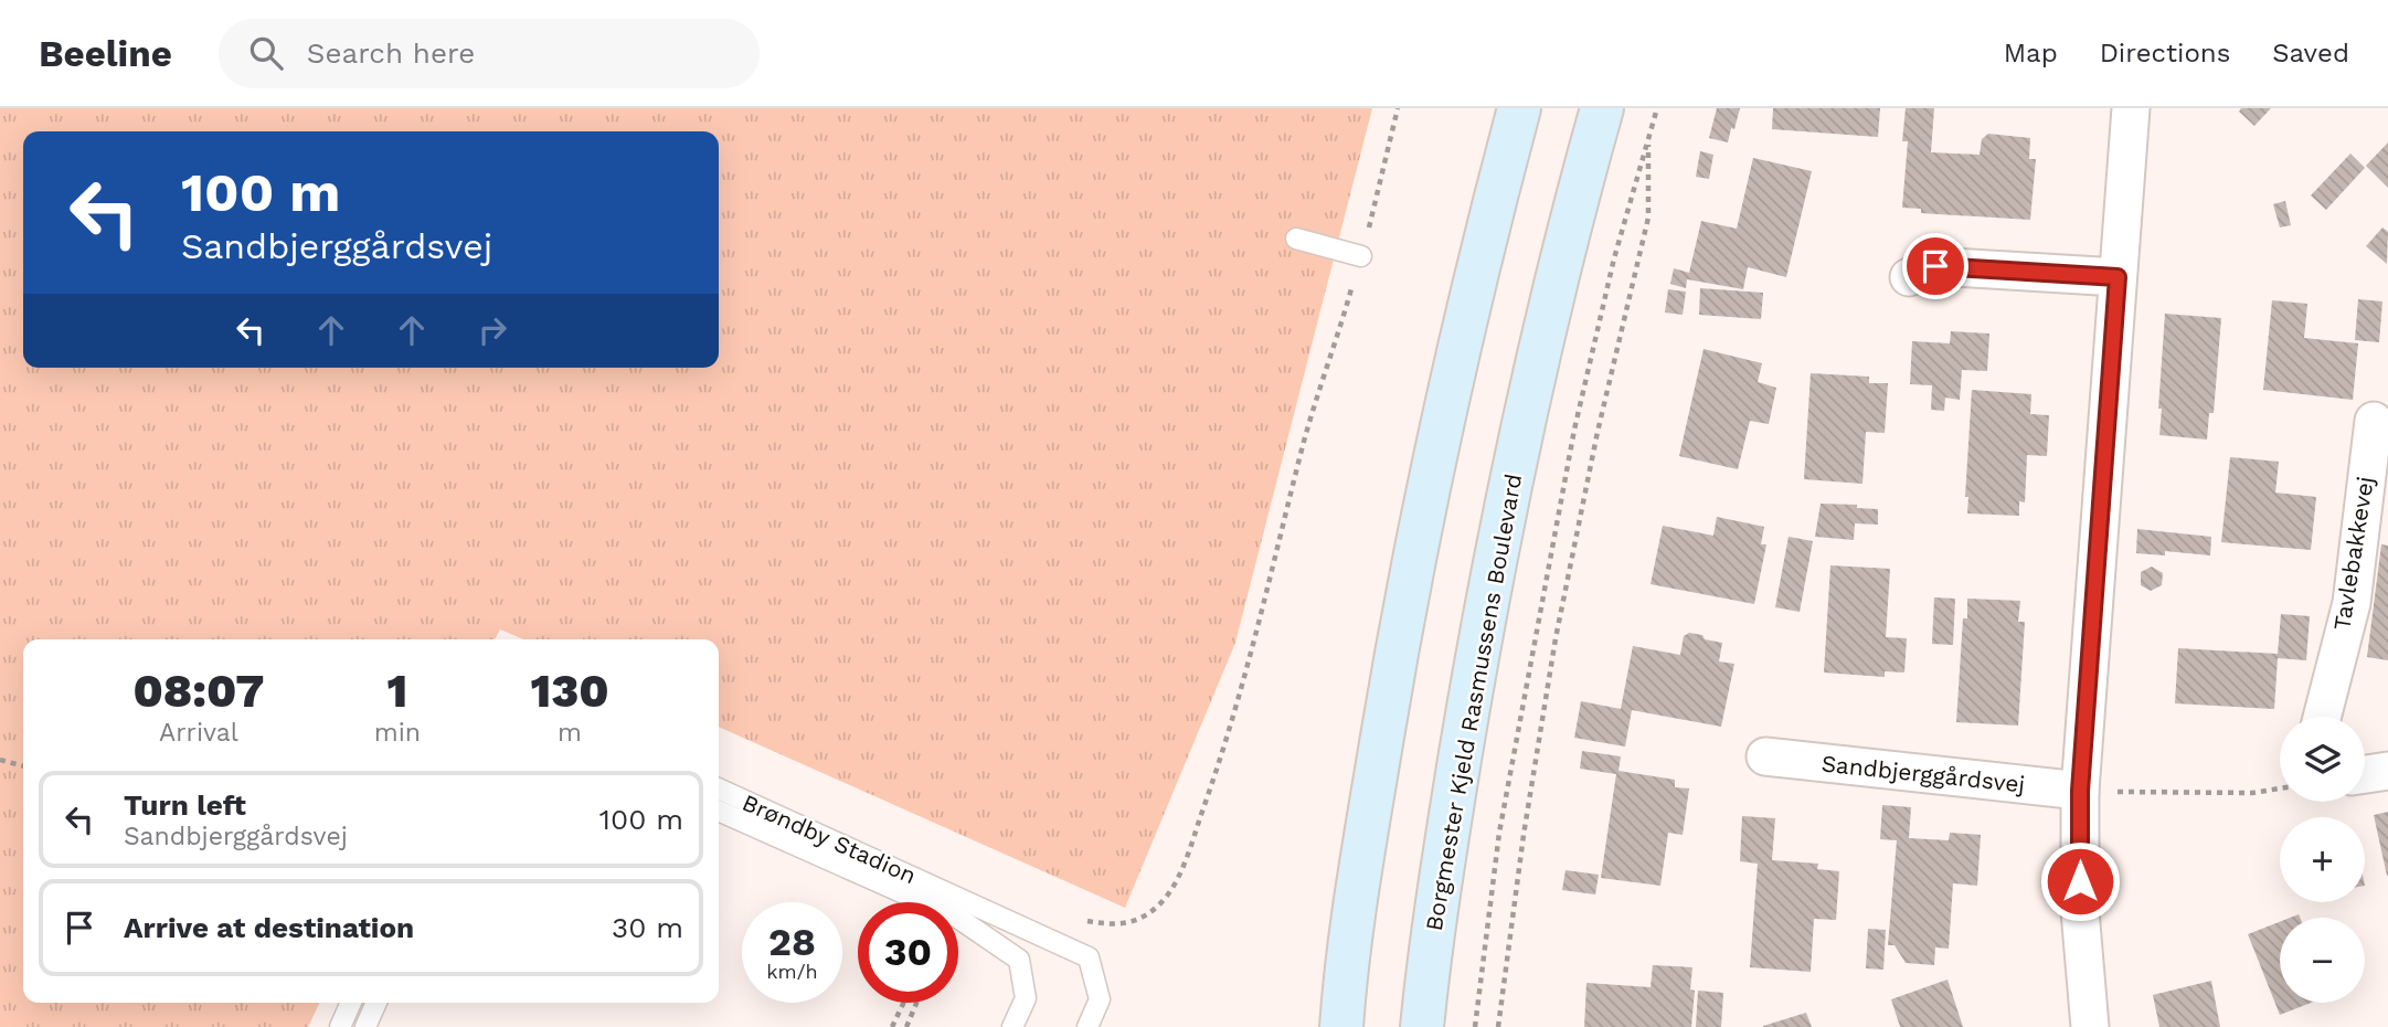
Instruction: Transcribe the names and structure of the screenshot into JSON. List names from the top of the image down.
{
  "streets": {
    "street": ["Tavlebakkevej", "Borgmester Kjeld Rasmussens Boulevard", "Sandbjerggårdsvej"],
    "lane": ["Brøndby Stadion"]
  },
  "page": {
    "header": "Beeline",
    "search": "Search here",
    "nav": ["Map", "Directions", "Saved"],
    "turn": ["100 m", "Sandbjerggårdsvej"],
    "eta": [
      "08:07",
      "Arrival",
      "1",
      "min",
      "130",
      "m"
    ],
    "map_buttons": ["+", "−"],
    "list": [
      {
        "name": "Turn left",
        "note": "Sandbjerggårdsvej",
        "value": "100 m"
      },
      {
        "name": "Arrive at destination",
        "value": "30 m"
      }
    ],
    "speed": "28 km/h",
    "limit": "30"
  }
}
